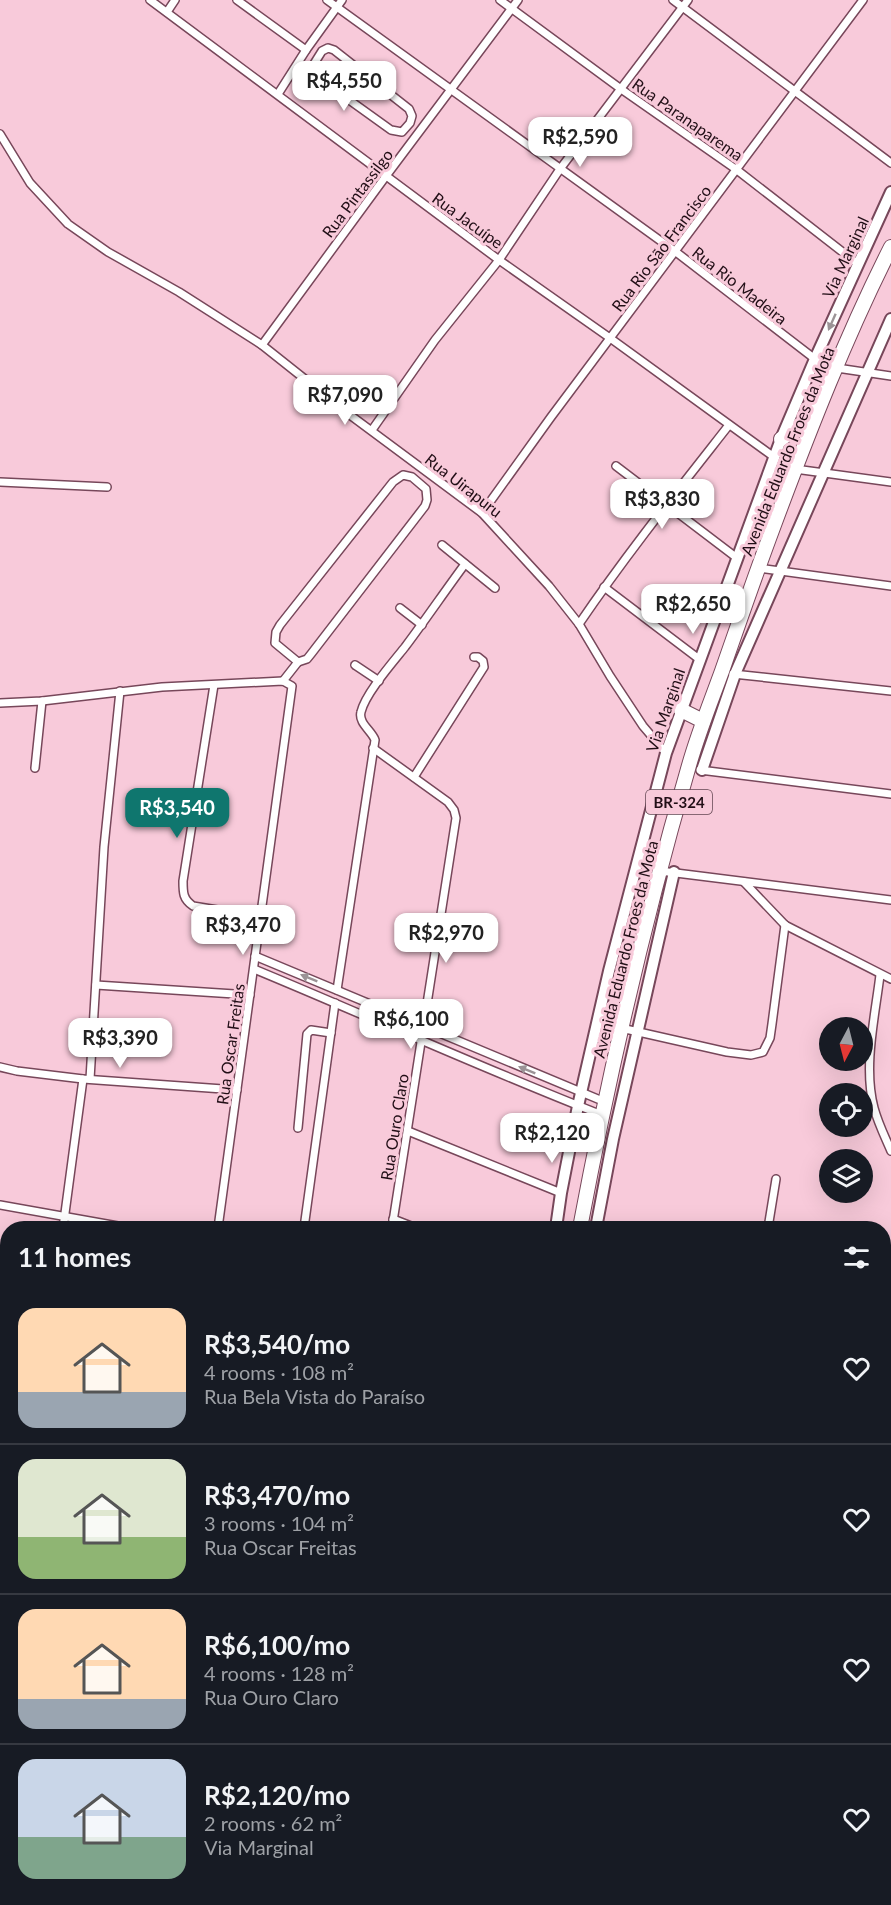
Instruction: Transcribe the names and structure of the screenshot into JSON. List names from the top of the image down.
{
  "streets": {
    "highway": ["Avenida Eduardo Froes da Mota", "BR-324"],
    "street": [
      "Rua Paranaparema",
      "Rua Pintassilgo",
      "Rua Jacuípe",
      "Rua Rio São Francisco",
      "Via Marginal",
      "Rua Rio Madeira",
      "Rua Uirapuru",
      "Rua Oscar Freitas",
      "Rua Ouro Claro"
    ]
  },
  "crossings": [
    ["Rua Paranaparema", "Rua Pintassilgo"],
    ["Rua Paranaparema", "Rua Rio São Francisco"],
    ["Rua Paranaparema", "Via Marginal"],
    ["Rua Pintassilgo", "Rua Jacuípe"],
    ["Rua Pintassilgo", "Rua Rio Madeira"],
    ["Rua Pintassilgo", "Rua Uirapuru"],
    ["Rua Jacuípe", "Rua Rio São Francisco"],
    ["Rua Jacuípe", "Via Marginal"],
    ["Rua Rio São Francisco", "Rua Rio Madeira"],
    ["Rua Rio São Francisco", "Rua Uirapuru"],
    ["Via Marginal", "Rua Rio Madeira"],
    ["Via Marginal", "Rua Uirapuru"]
  ],
  "north": "bottom",
  "page": {
    "price": [
      "R$4,550",
      "R$2,590",
      "R$7,090",
      "R$3,830",
      "R$2,650",
      "R$3,540",
      "R$3,470",
      "R$2,970",
      "R$6,100",
      "R$3,390",
      "R$2,120"
    ],
    "heading": "11 homes",
    "list": [
      {
        "name": "R$3,540/mo",
        "note": "4 rooms · 108 m² · Rua Bela Vista do Paraíso"
      },
      {
        "name": "R$3,470/mo",
        "note": "3 rooms · 104 m² · Rua Oscar Freitas"
      },
      {
        "name": "R$6,100/mo",
        "note": "4 rooms · 128 m² · Rua Ouro Claro"
      },
      {
        "name": "R$2,120/mo",
        "note": "2 rooms · 62 m² · Via Marginal"
      }
    ]
  }
}
